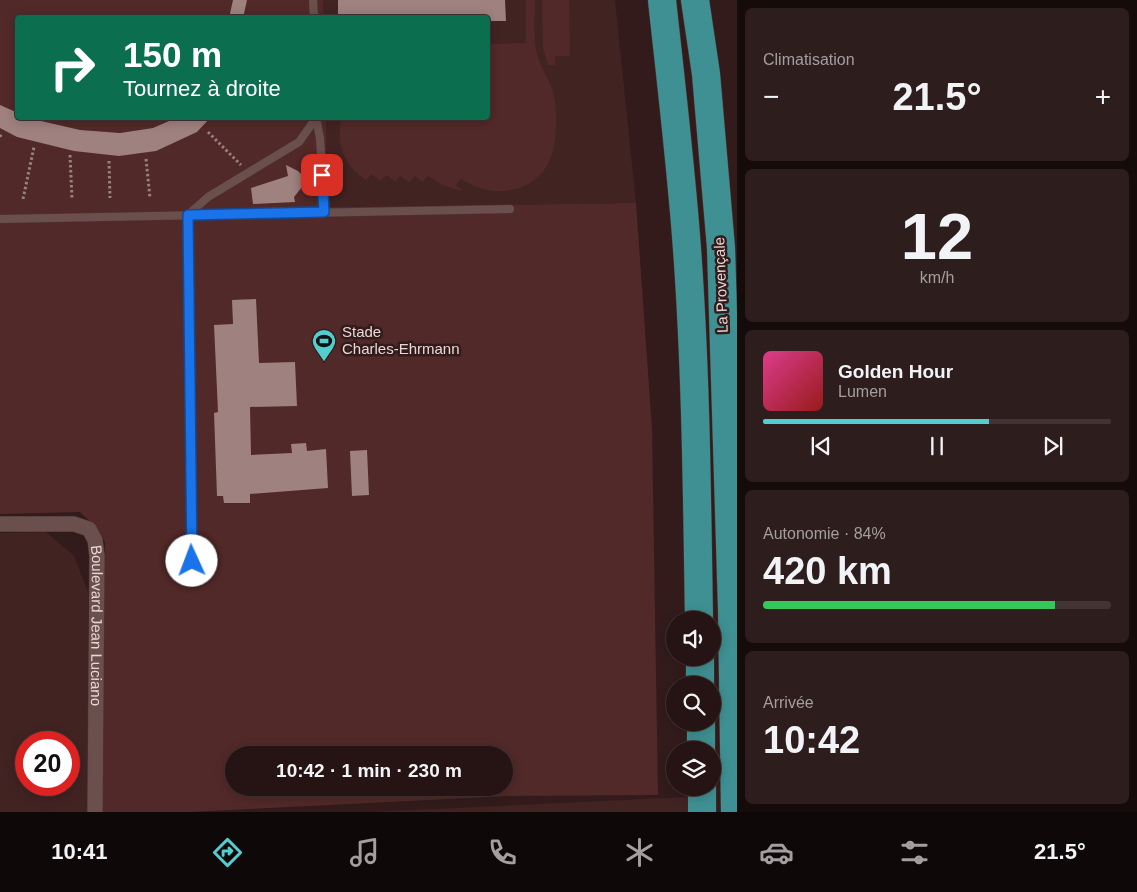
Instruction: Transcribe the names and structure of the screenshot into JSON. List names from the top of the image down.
{
  "streets": {
    "highway": ["La Provençale"],
    "street": ["Boulevard Jean Luciano"]
  },
  "places": {
    "sports": ["Stade Charles-Ehrmann"]
  },
  "page": {
    "tile": [
      "Climatisation",
      ["12", "km/h"],
      ["Autonomie · 84%", "420 km"],
      ["Arrivée", "10:42"]
    ],
    "turn": ["150 m", "Tournez à droite"],
    "heat": ["−", "21.5°", "+"],
    "song": ["Golden Hour", "Lumen"],
    "limit": "20",
    "trip": "10:42 · 1 min · 230 m",
    "tabs": ["10:41", "21.5°"]
  }
}
